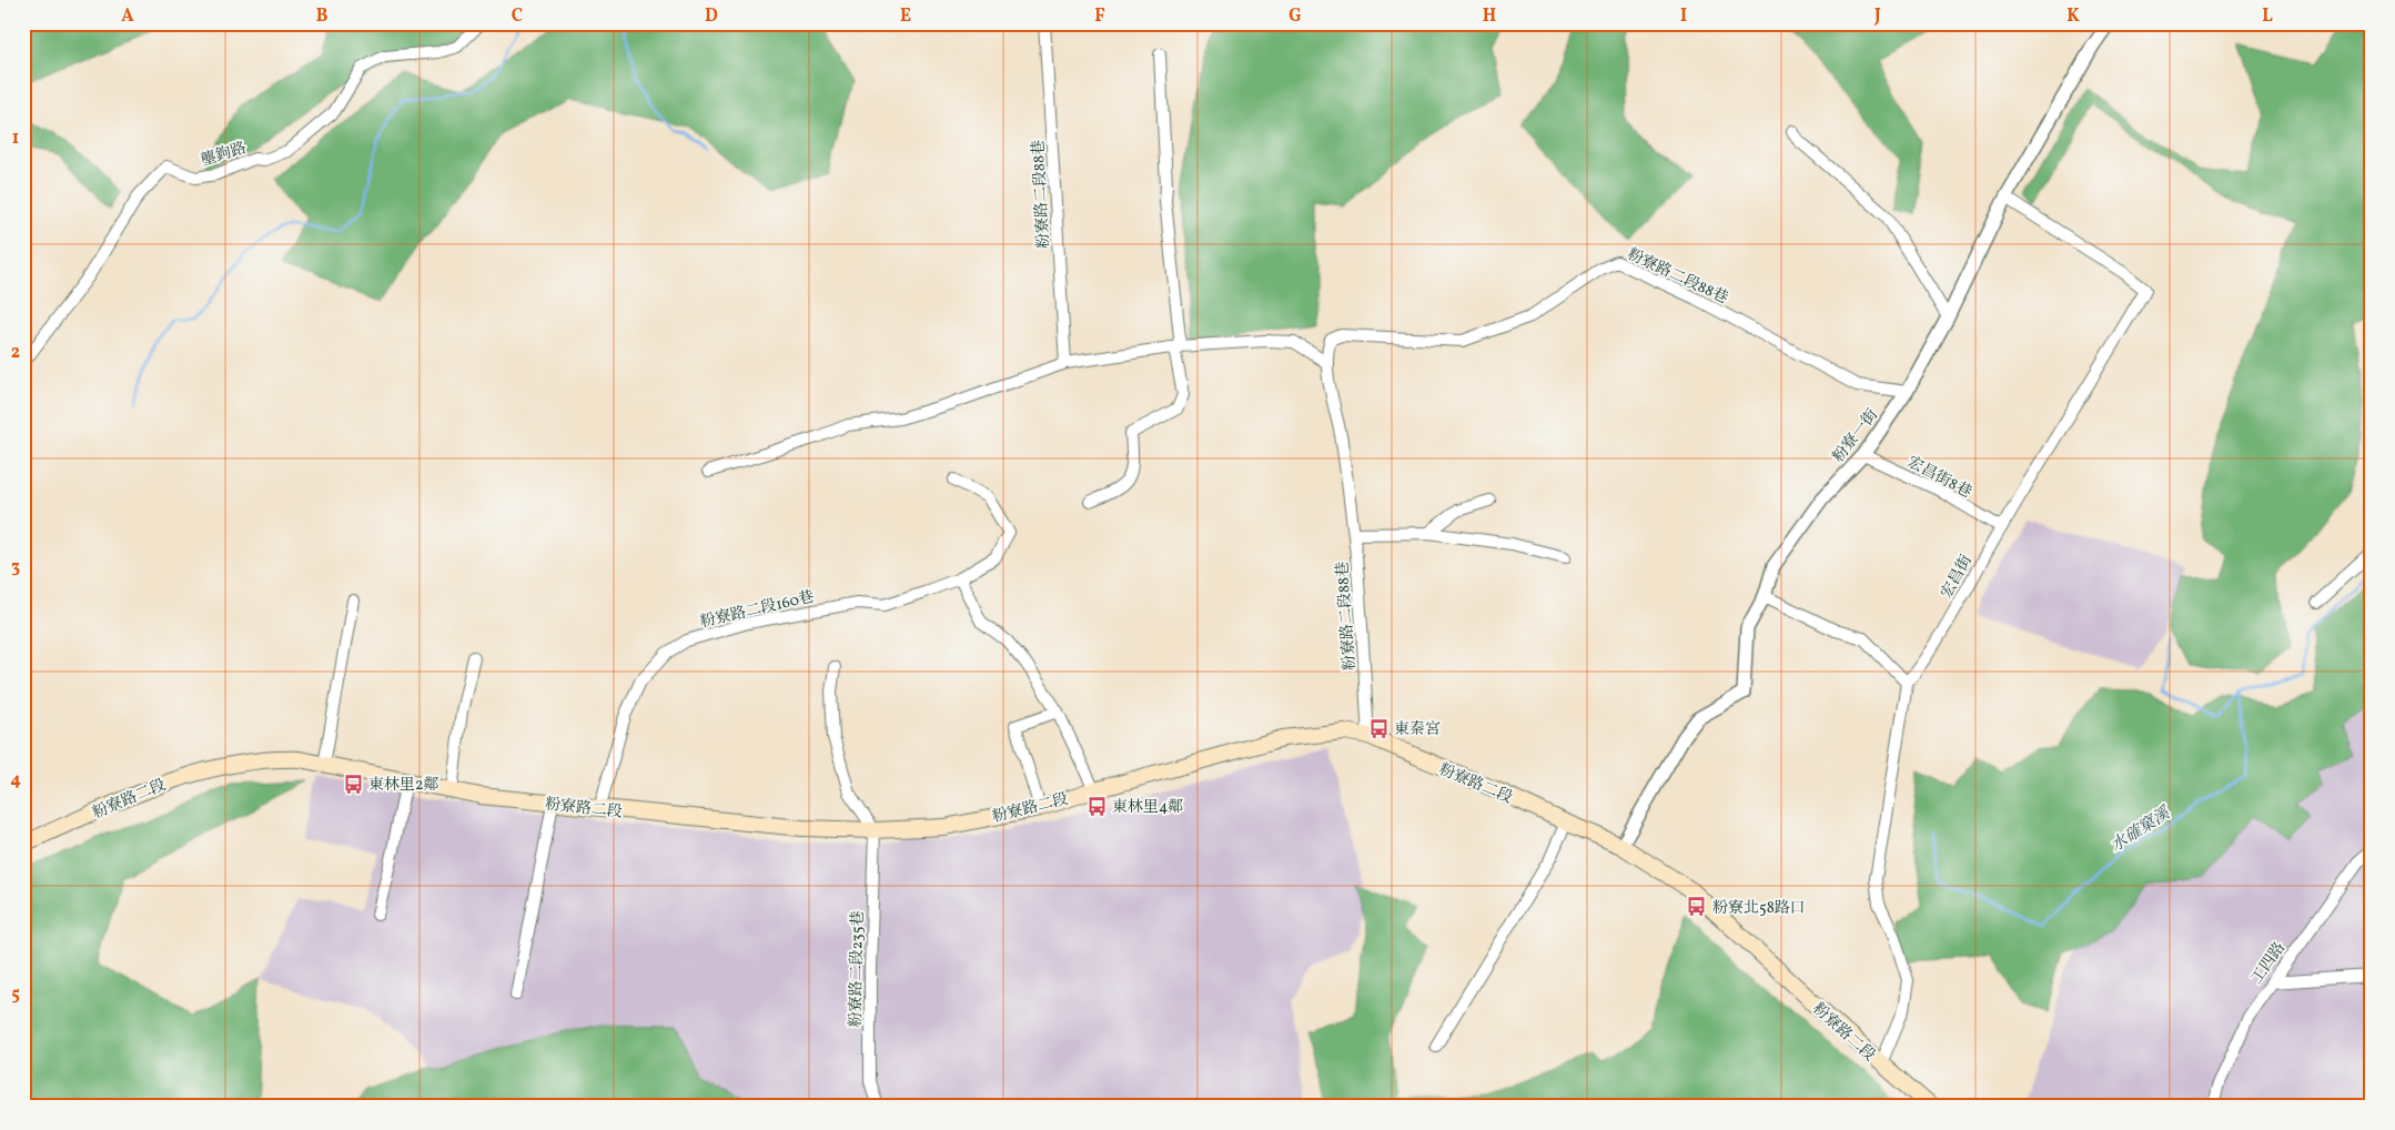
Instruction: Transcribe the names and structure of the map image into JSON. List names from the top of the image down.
{
  "streets": {
    "main road": ["粉寮路二段"],
    "street": [
      "壟鉤路",
      "粉寮路二段88巷",
      "粉寮一街",
      "宏昌街8巷",
      "宏昌街",
      "粉寮路二段160巷",
      "工四路",
      "粉寮路二段235巷"
    ]
  },
  "crossings": [
    ["粉寮路二段88巷", "粉寮一街"],
    ["粉寮路二段88巷", "粉寮路二段"],
    ["粉寮一街", "宏昌街8巷"],
    ["粉寮一街", "宏昌街"],
    ["粉寮一街", "粉寮路二段"],
    ["宏昌街8巷", "宏昌街"],
    ["宏昌街", "粉寮路二段"],
    ["粉寮路二段160巷", "粉寮路二段"],
    ["粉寮路二段", "粉寮路二段235巷"]
  ],
  "water": ["水確窠溪"],
  "places": {
    "bus stop": [
      "東秦宮",
      "東林里2鄰",
      "東林里4鄰",
      "粉寮北58路口"
    ]
  },
  "grid": {
    "columns": [
      "A",
      "B",
      "C",
      "D",
      "E",
      "F",
      "G",
      "H",
      "I",
      "J",
      "K",
      "L"
    ],
    "rows": [
      "1",
      "2",
      "3",
      "4",
      "5"
    ]
  }
}
